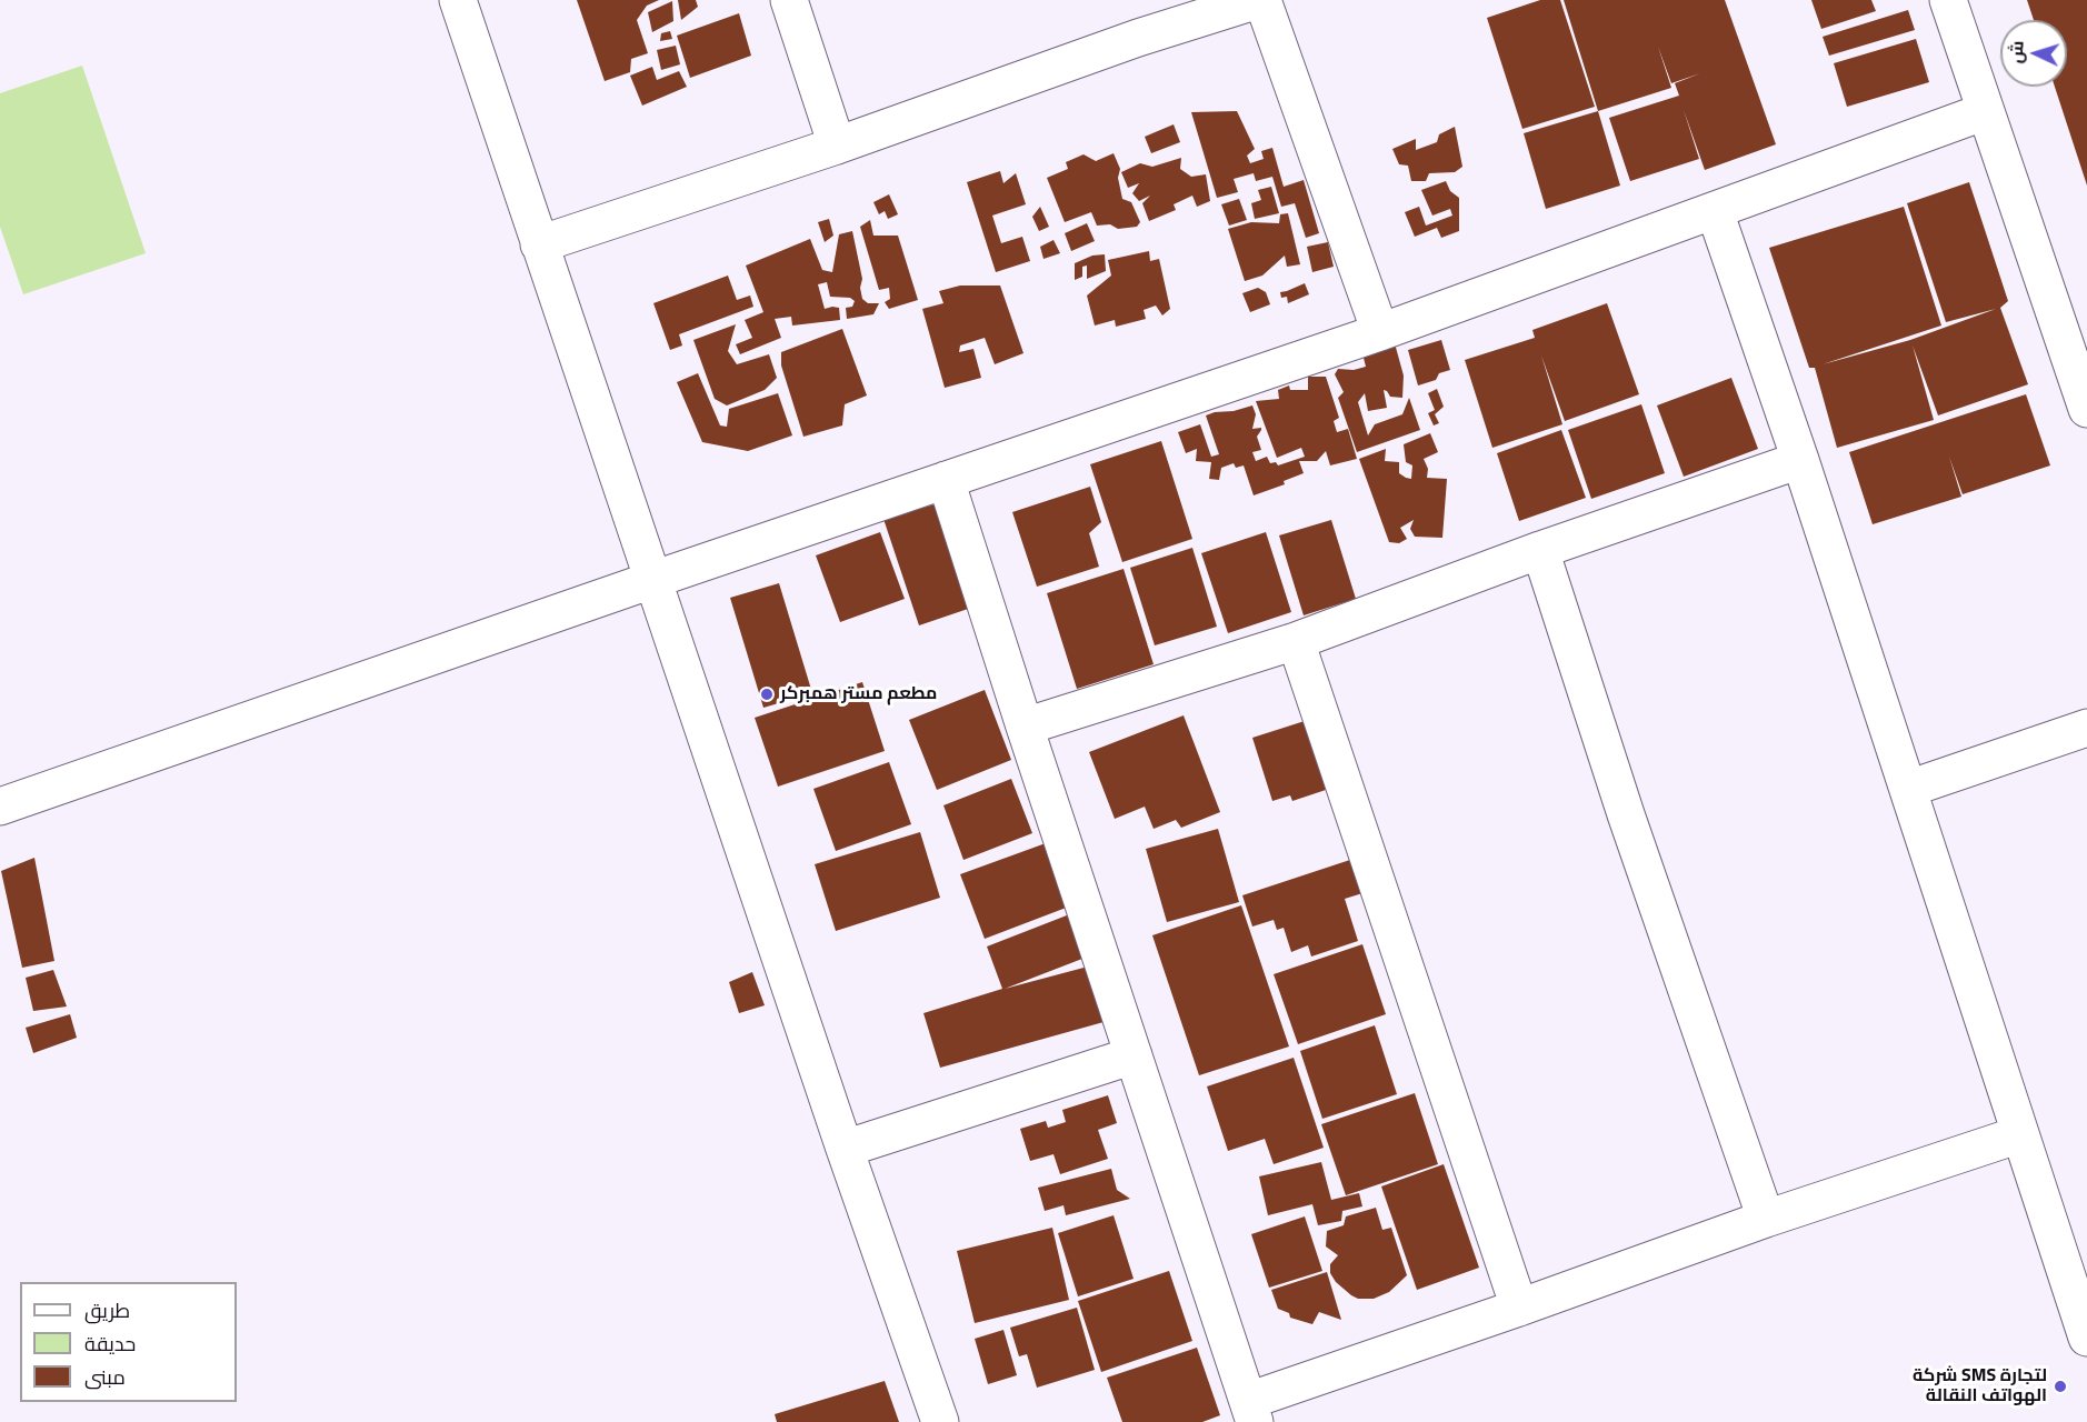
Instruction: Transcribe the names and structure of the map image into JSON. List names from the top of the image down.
{
  "places": ["مطعم مستر همبركر", "شركة SMS لتجارة الهواتف النقالة"],
  "legend": ["طريق", "حديقة", "مبنى"],
  "north": "left"
}
